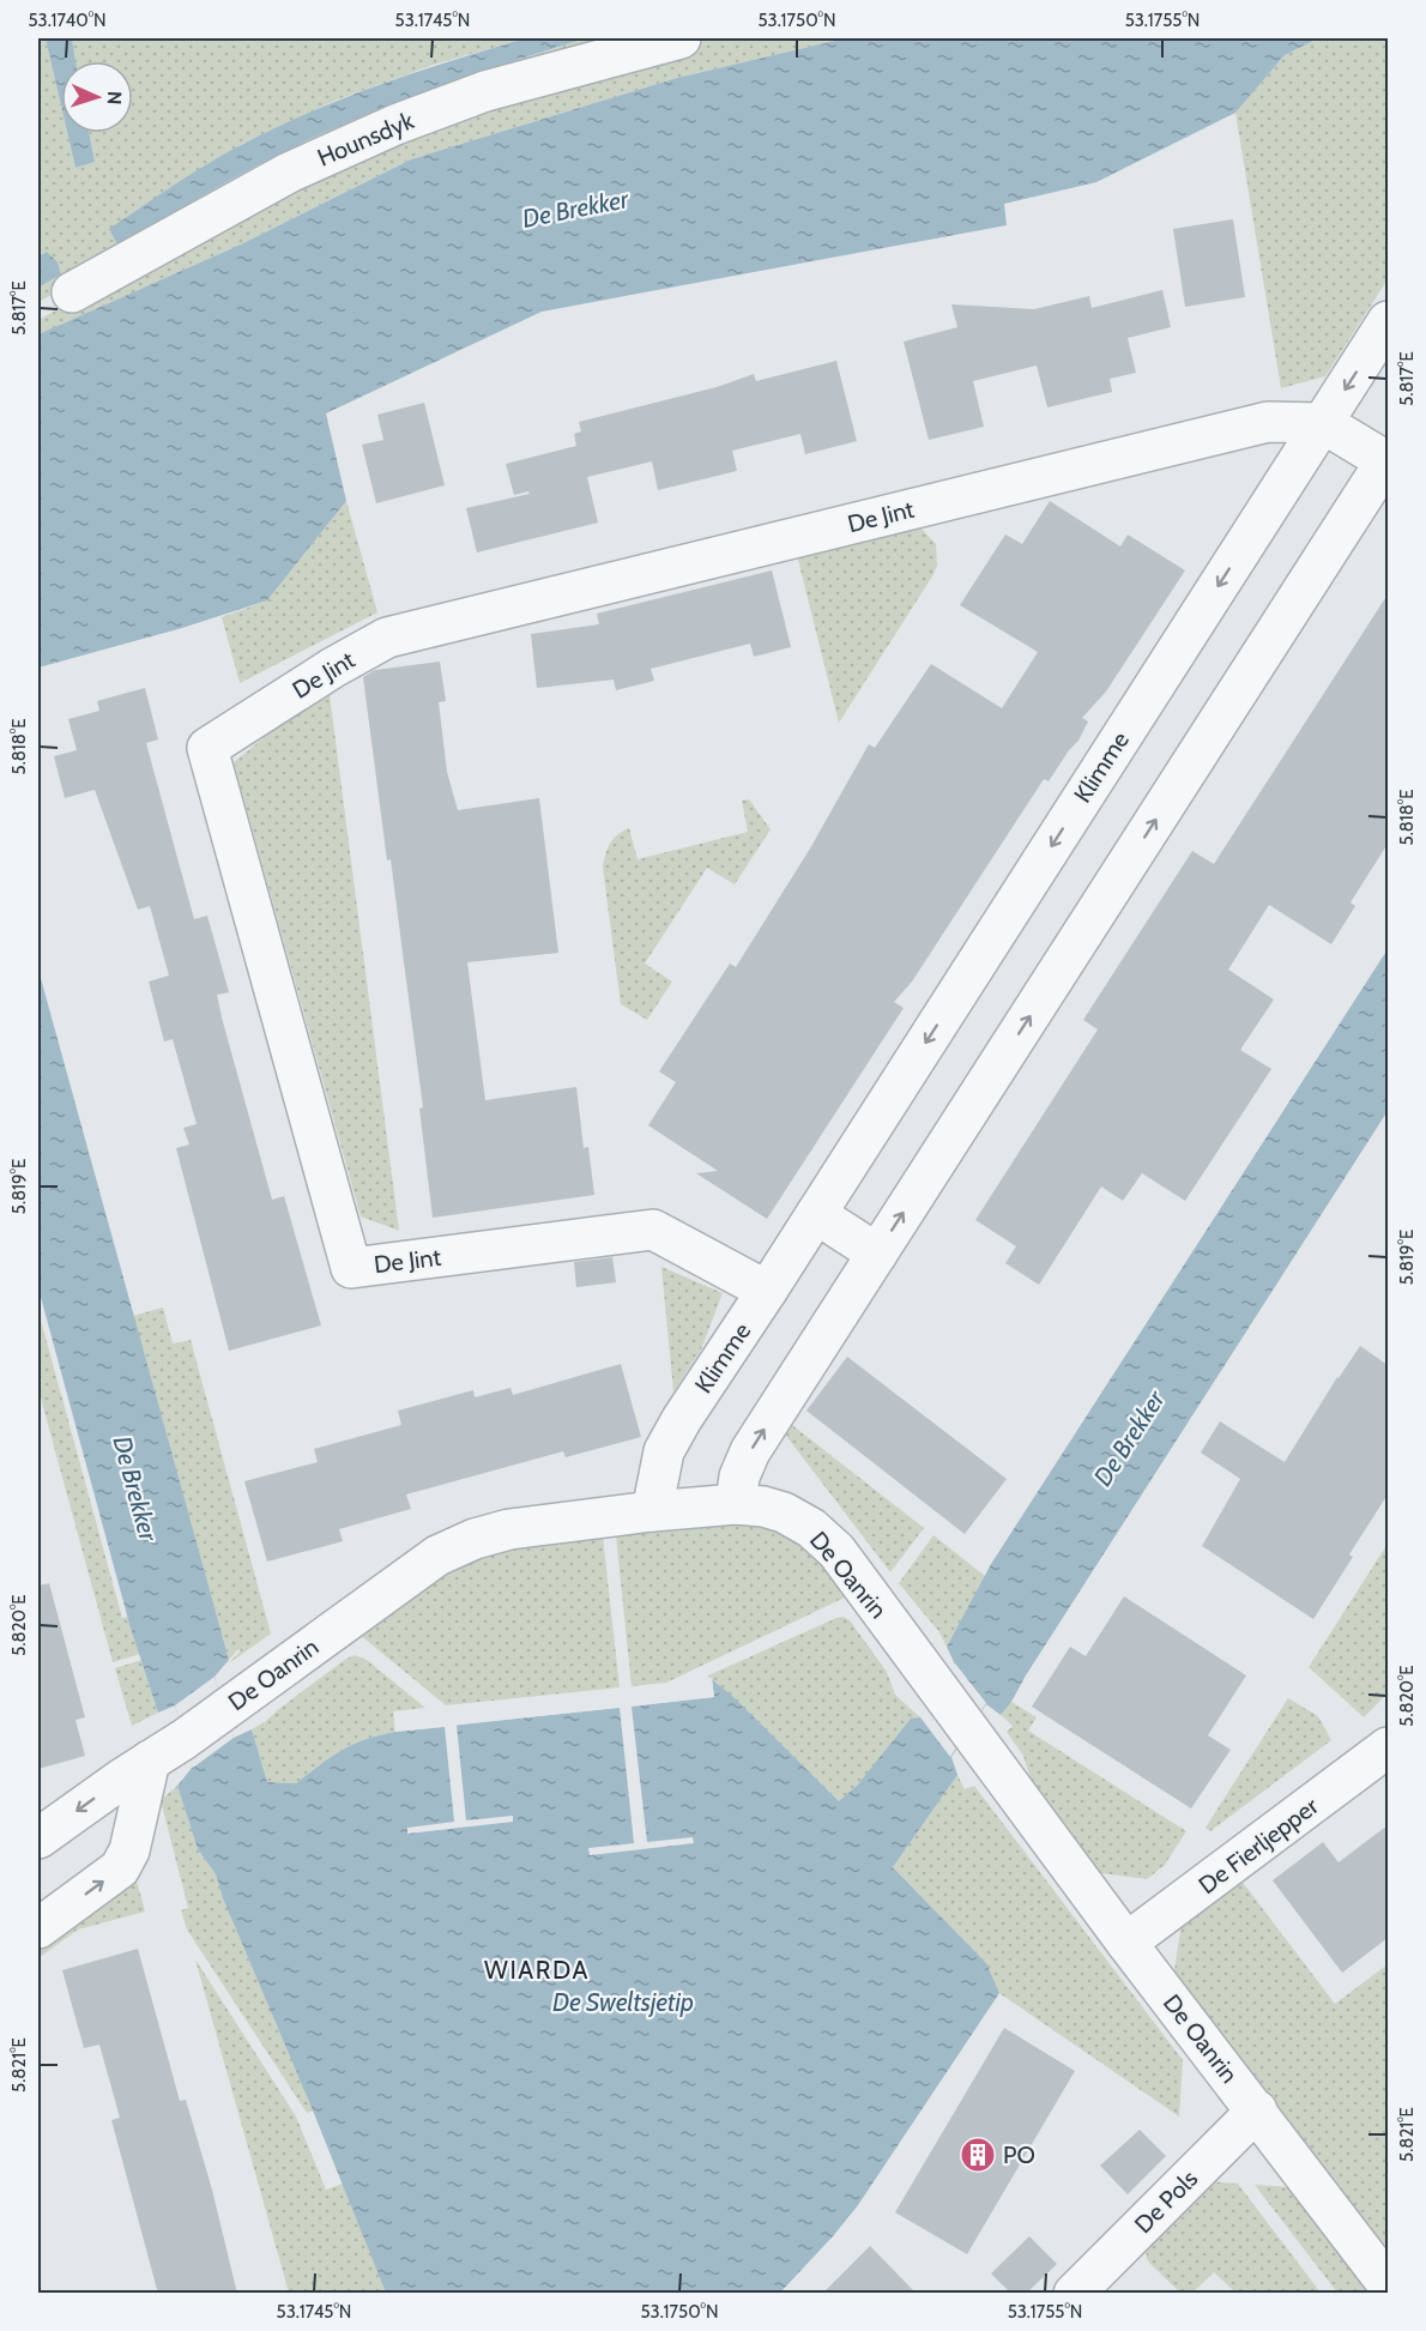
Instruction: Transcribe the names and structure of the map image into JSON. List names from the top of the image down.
{
  "streets": {
    "street": [
      "Hounsdyk",
      "De Jint",
      "Klimme",
      "De Oanrin",
      "De Fierljepper",
      "De Pols"
    ]
  },
  "crossings": [
    ["De Jint", "Klimme"],
    ["Klimme", "De Oanrin"],
    ["De Oanrin", "De Fierljepper"],
    ["De Oanrin", "De Pols"]
  ],
  "districts": ["WIARDA"],
  "water": ["De Brekker", "De Sweltsjetip"],
  "places": {
    "building": ["PO"]
  },
  "north": "right",
  "coordinates": [
    "53.1740°N",
    "53.1745°N",
    "53.1750°N",
    "53.1755°N",
    "5.817°E",
    "5.818°E",
    "5.819°E",
    "5.820°E",
    "5.821°E"
  ]
}
